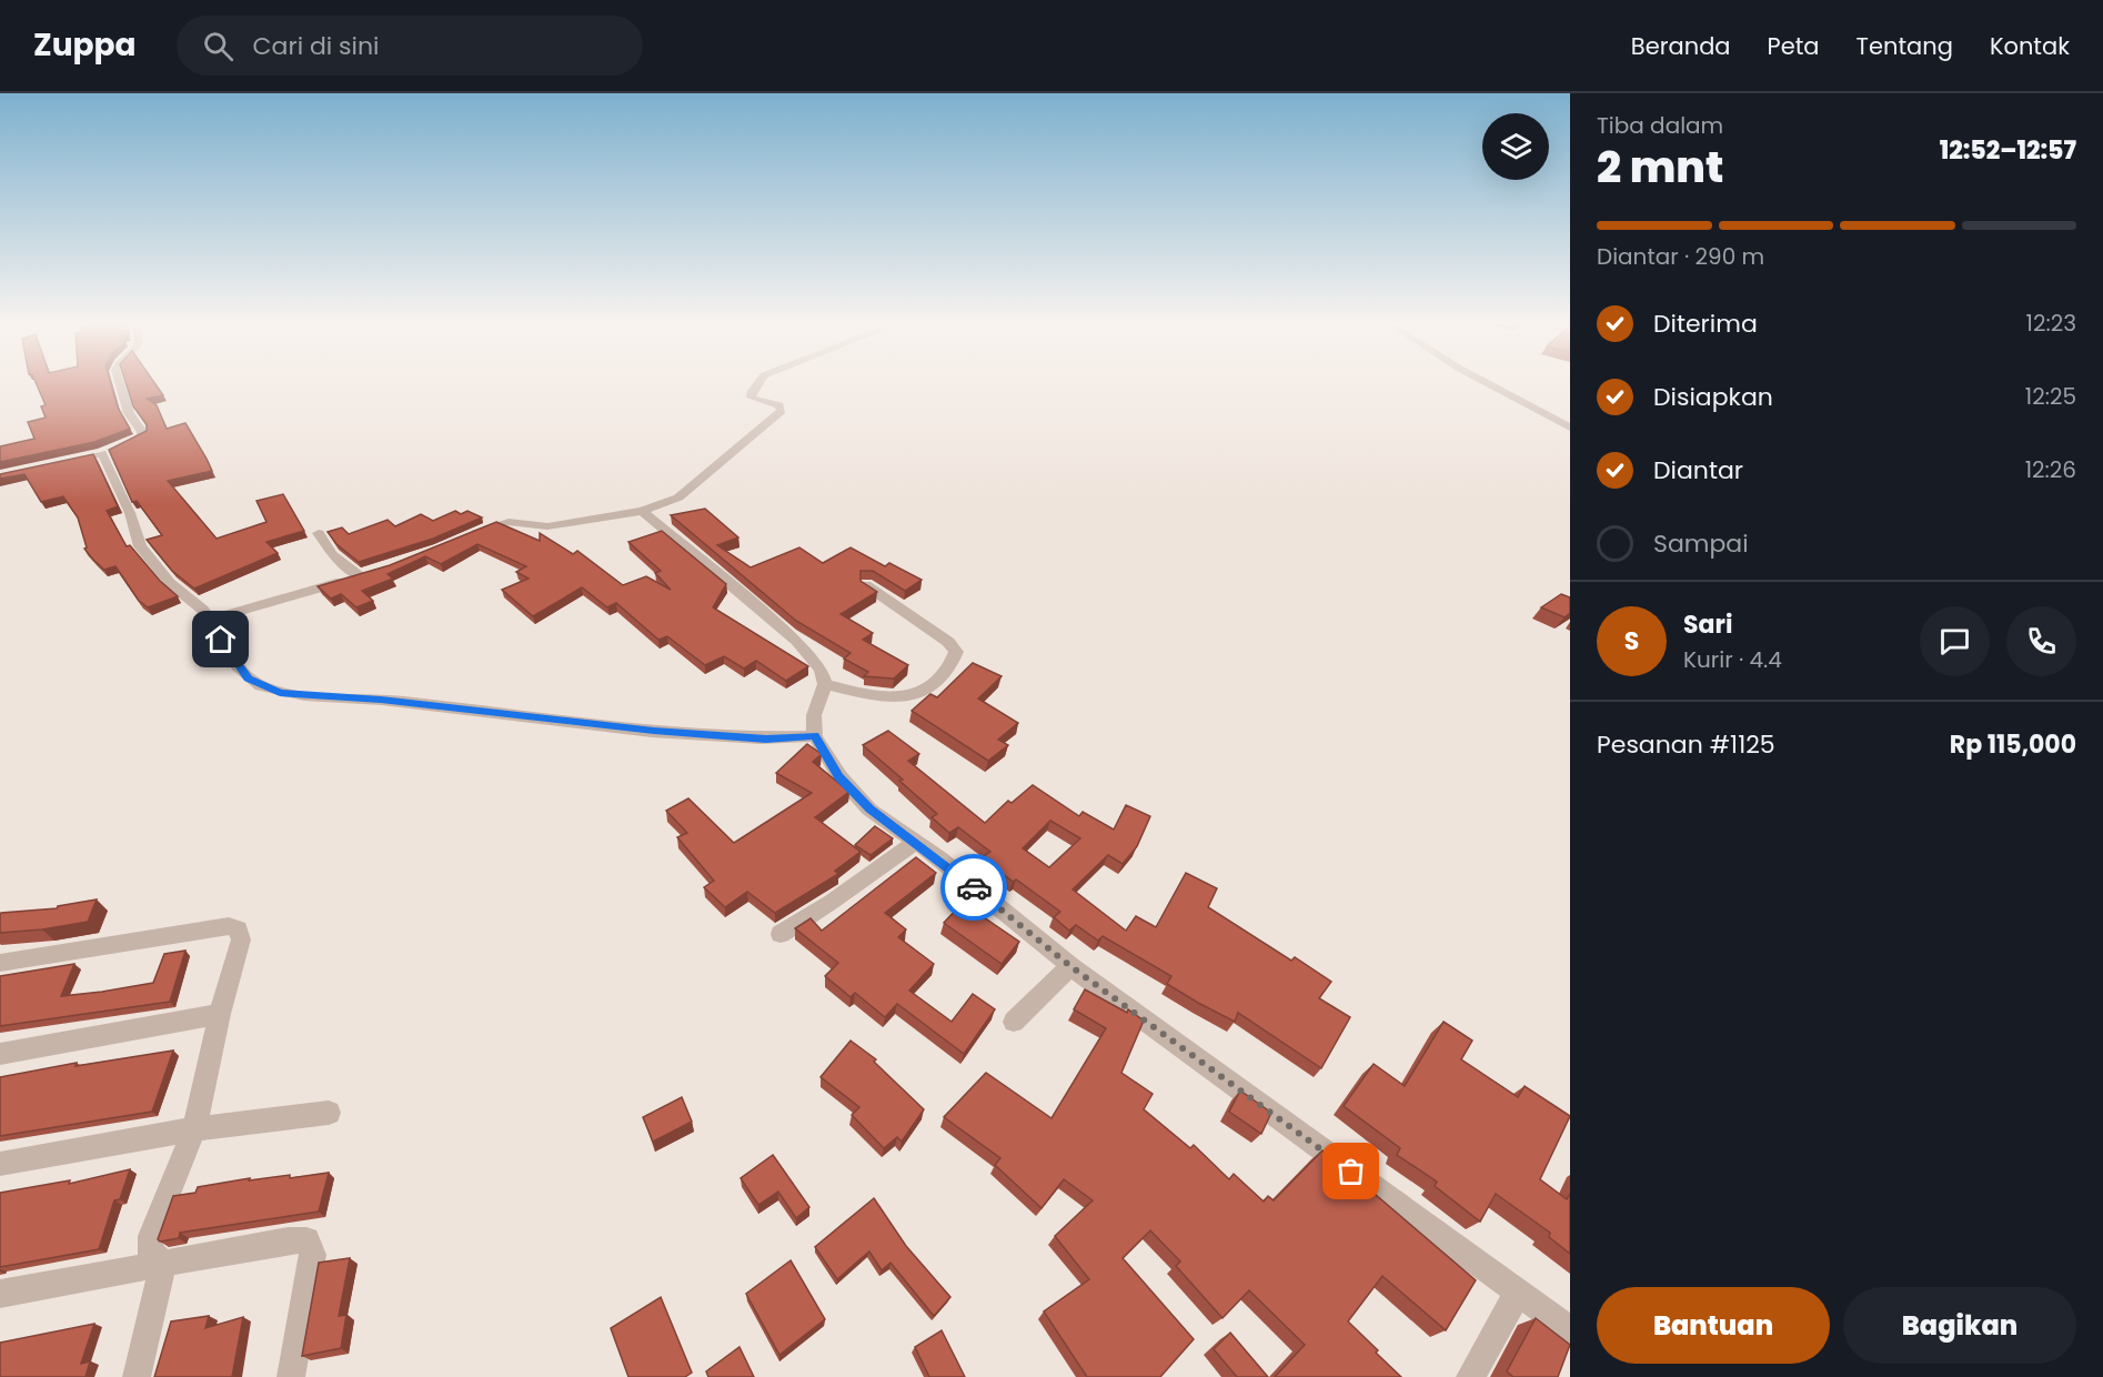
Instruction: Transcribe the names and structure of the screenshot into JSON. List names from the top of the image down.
{
  "page": {
    "header": "Zuppa",
    "search": "Cari di sini",
    "nav": [
      "Beranda",
      "Peta",
      "Tentang",
      "Kontak"
    ],
    "heading": ["2 mnt", "Tiba dalam", "12:52–12:57"],
    "panel": [
      "Sari",
      "Kurir · 4.4",
      "Pesanan #1125",
      "Rp 115,000"
    ],
    "bar": "Diantar · 290 m",
    "list": [
      ["Diterima", "12:23"],
      ["Disiapkan", "12:25"],
      ["Diantar", "12:26"],
      "Sampai"
    ],
    "round": "S",
    "buttons": ["Bantuan", "Bagikan"]
  }
}
